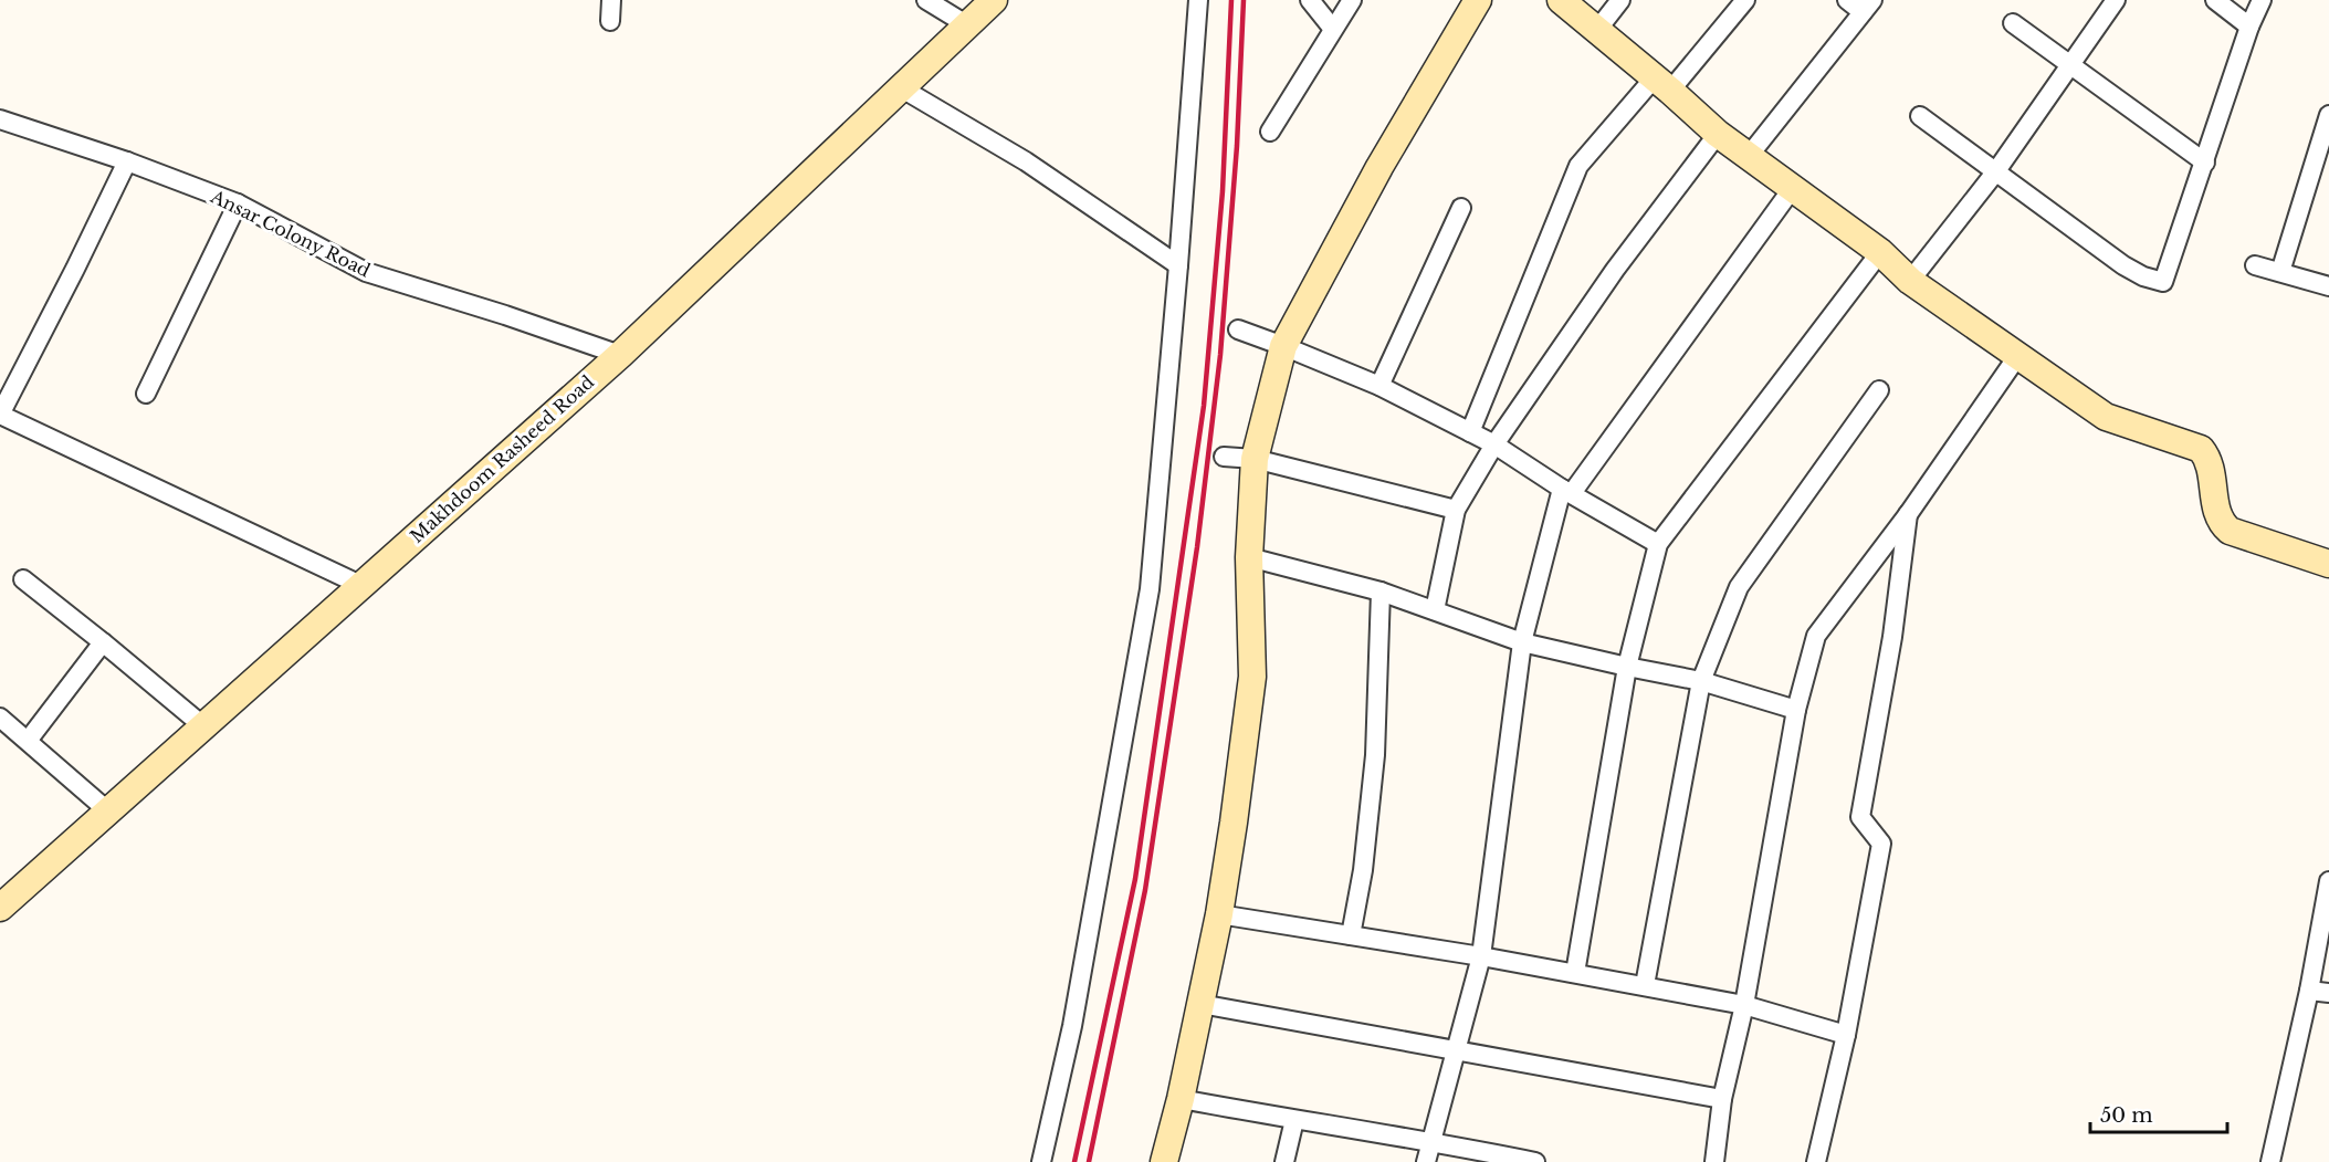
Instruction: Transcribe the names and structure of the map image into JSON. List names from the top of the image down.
{
  "streets": {
    "street": ["Ansar Colony Road", "Makhdoom Rasheed Road"]
  },
  "crossings": [
    ["Ansar Colony Road", "Makhdoom Rasheed Road"]
  ],
  "scale_bar": "50 m"
}
